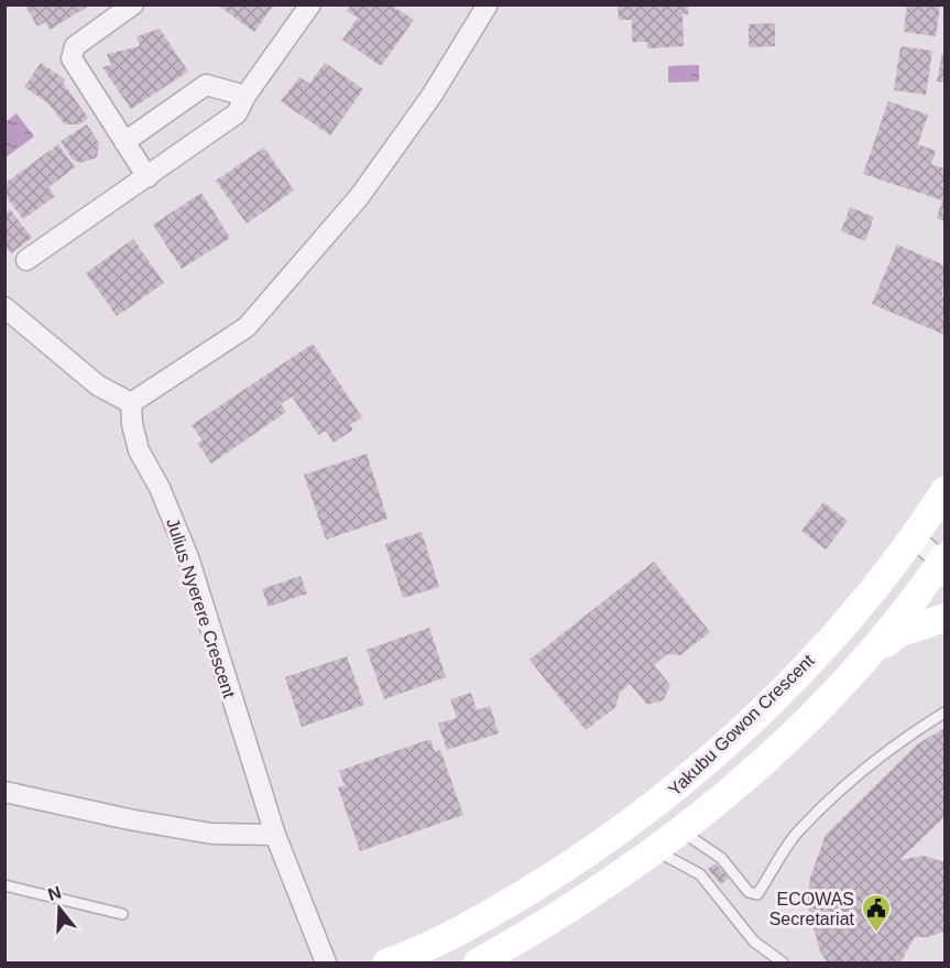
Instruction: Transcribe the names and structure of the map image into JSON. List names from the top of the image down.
{
  "streets": {
    "main road": ["Yakubu Gowon Crescent"],
    "street": ["Julius Nyerere Crescent"]
  },
  "places": {
    "public building": ["ECOWAS Secretariat"]
  },
  "north": "top"
}
